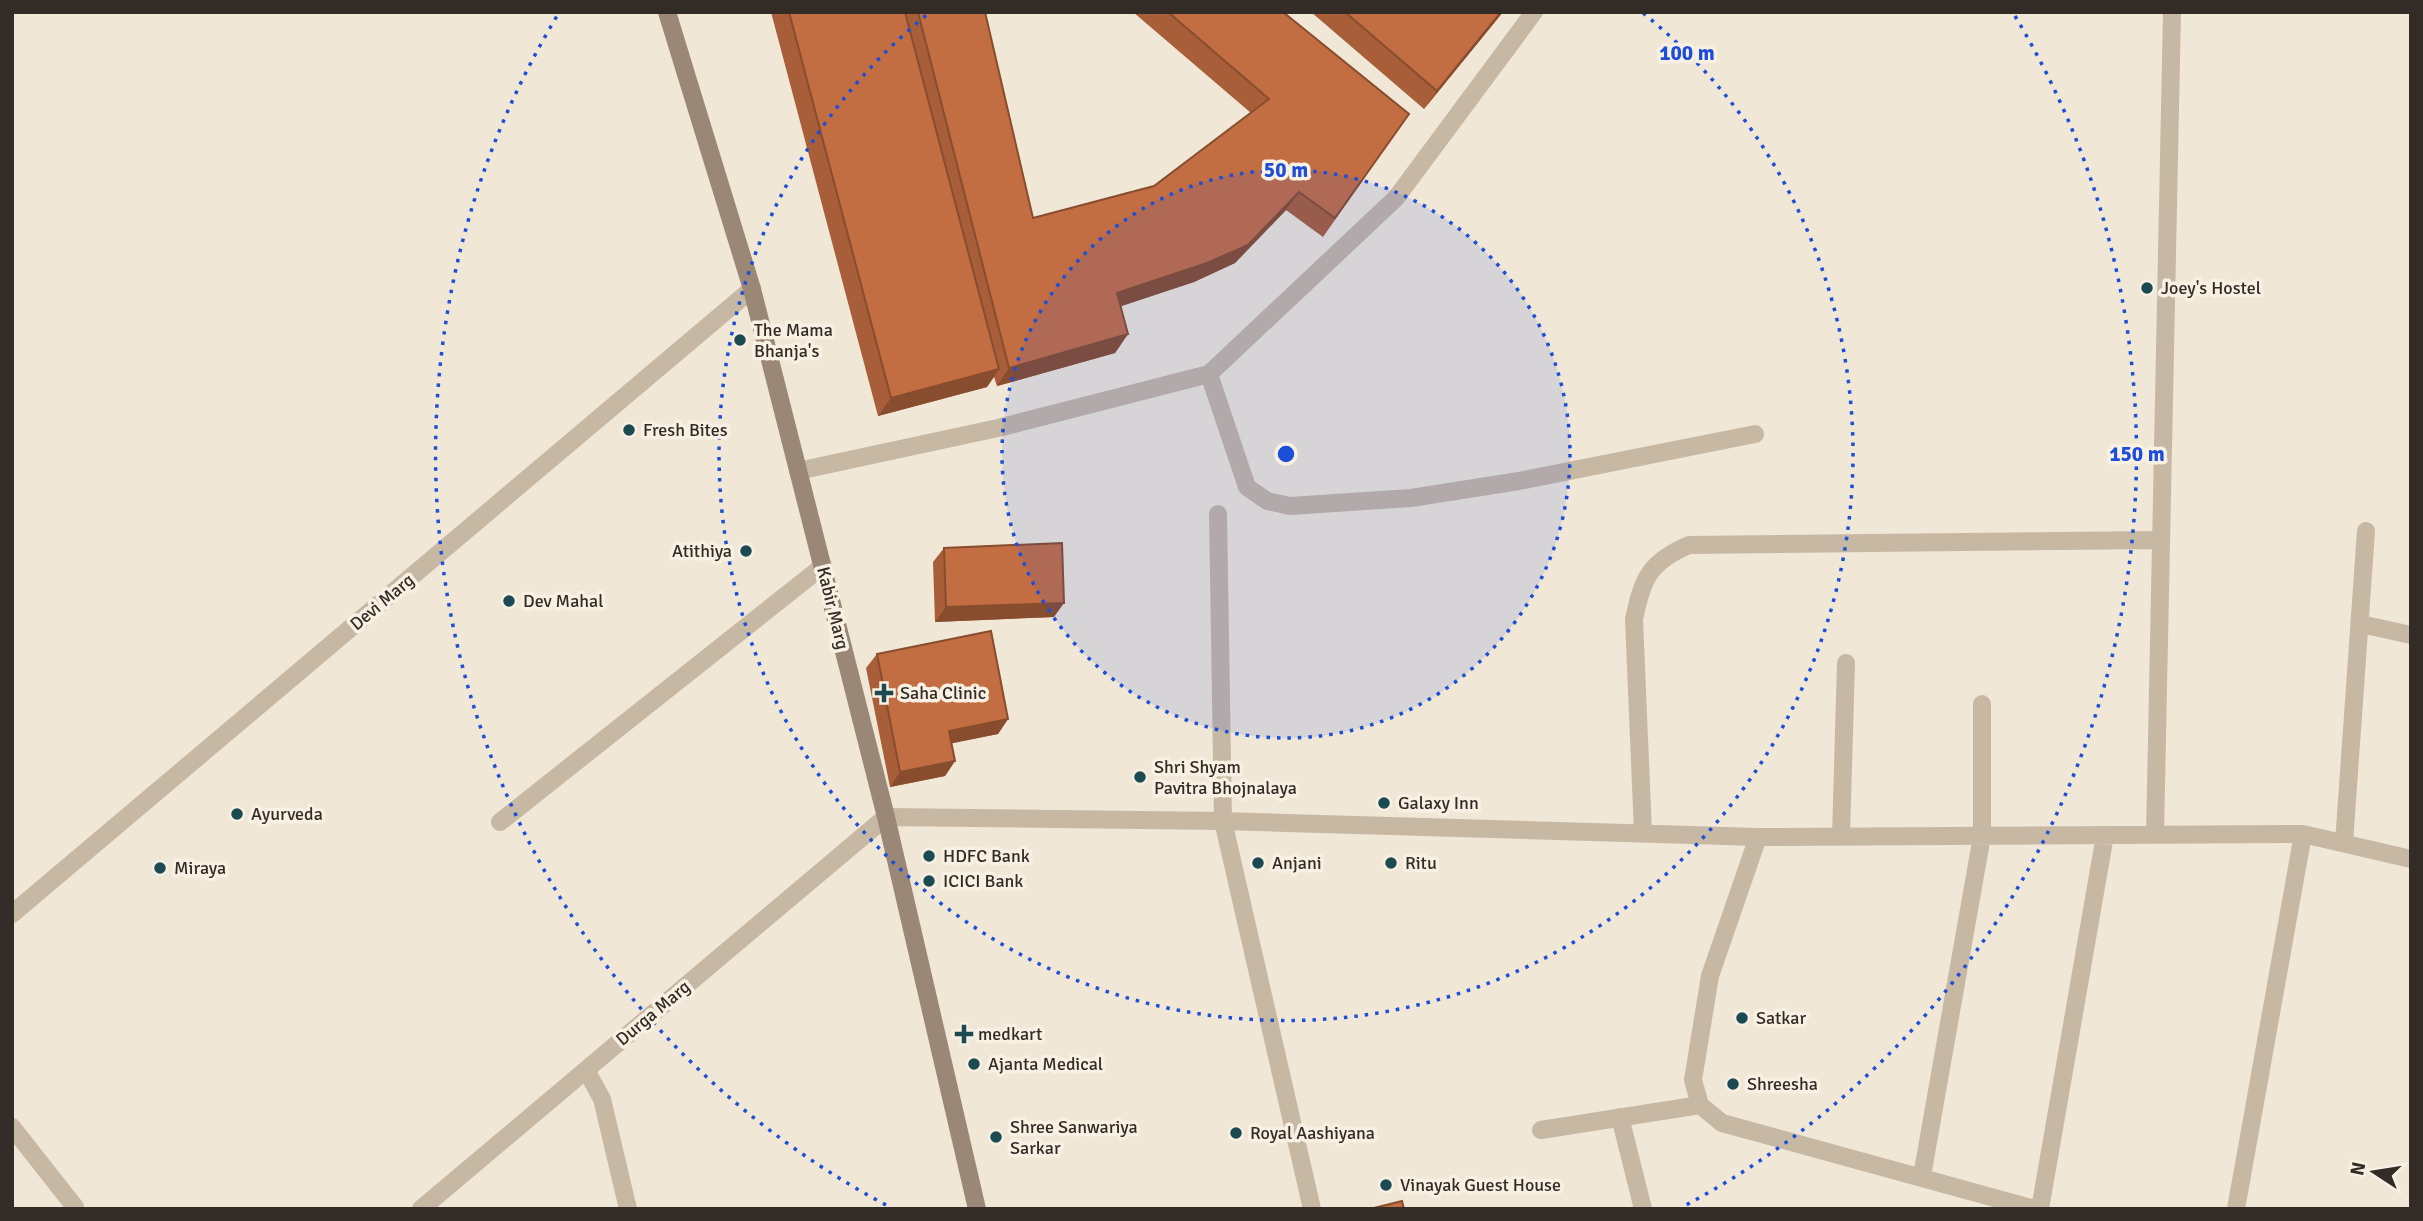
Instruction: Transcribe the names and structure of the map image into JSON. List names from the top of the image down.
{
  "streets": {
    "street": ["Devi Marg", "Kabir Marg", "Durga Marg"]
  },
  "crossings": [
    ["Devi Marg", "Kabir Marg"],
    ["Kabir Marg", "Durga Marg"]
  ],
  "places": {
    "other": [
      "Joey's Hostel",
      "The Mama Bhanja's",
      "Fresh Bites",
      "Atithiya",
      "Dev Mahal",
      "Shri Shyam Pavitra Bhojnalaya",
      "Galaxy Inn",
      "Ayurveda",
      "HDFC Bank",
      "Anjani",
      "Ritu",
      "Miraya",
      "ICICI Bank",
      "Satkar",
      "Ajanta Medical",
      "Shreesha",
      "Royal Aashiyana",
      "Shree Sanwariya Sarkar",
      "Vinayak Guest House"
    ],
    "health": ["Saha Clinic", "medkart"]
  },
  "north": "left",
  "rings": ["100 m", "50 m", "150 m"]
}
